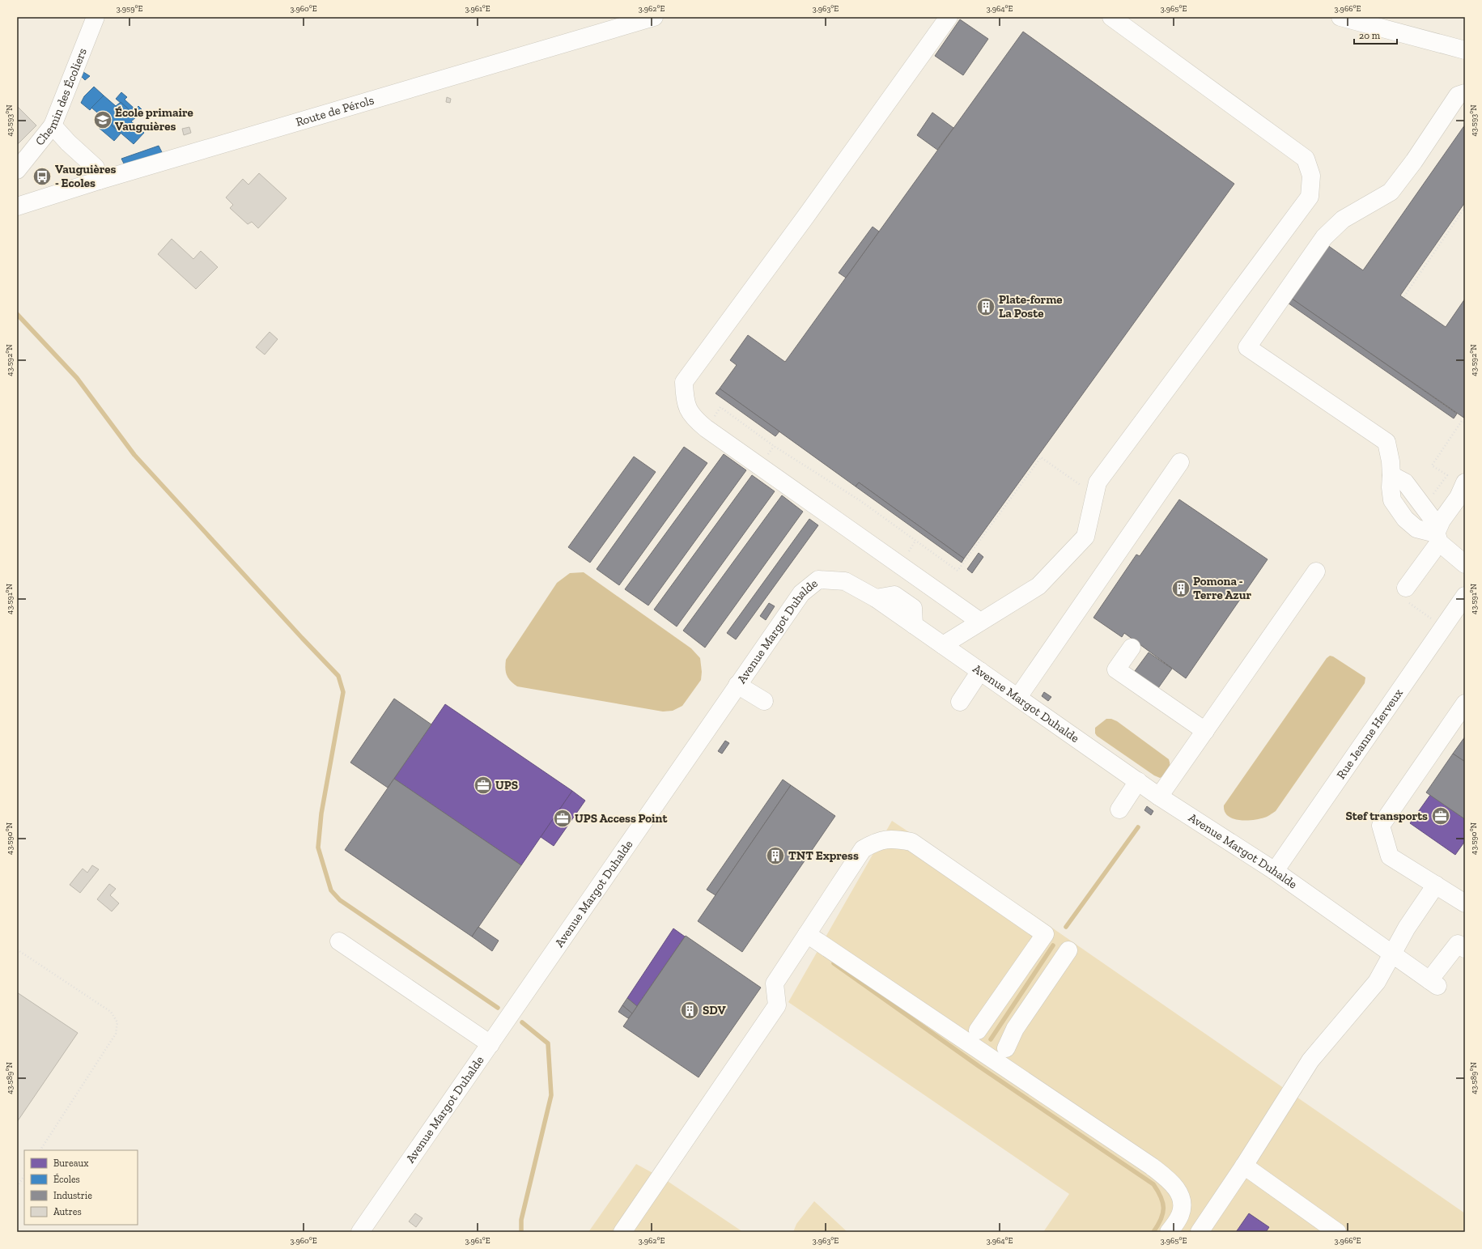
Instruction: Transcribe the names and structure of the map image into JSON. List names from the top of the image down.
{
  "streets": {
    "street": [
      "Chemin des Écoliers",
      "Route de Pérols",
      "Avenue Margot Duhalde",
      "Rue Jeanne Herveux"
    ]
  },
  "crossings": [
    ["Avenue Margot Duhalde", "Rue Jeanne Herveux"]
  ],
  "places": {
    "school or university": ["École primaire Vauguières"],
    "bus stop": ["Vauguières - Ecoles"],
    "building": [
      "Plate-forme La Poste",
      "Pomona - Terre Azur",
      "TNT Express",
      "SDV"
    ],
    "office": ["UPS", "Stef transports", "UPS Access Point"]
  },
  "legend": [
    "Bureaux",
    "Écoles",
    "Industrie",
    "Autres"
  ],
  "scale_bar": "20 m",
  "coordinates": [
    "3.959°E",
    "3.960°E",
    "3.961°E",
    "3.962°E",
    "3.963°E",
    "3.964°E",
    "3.965°E",
    "3.966°E",
    "43.593°N",
    "43.592°N",
    "43.591°N",
    "43.590°N",
    "43.589°N"
  ]
}
